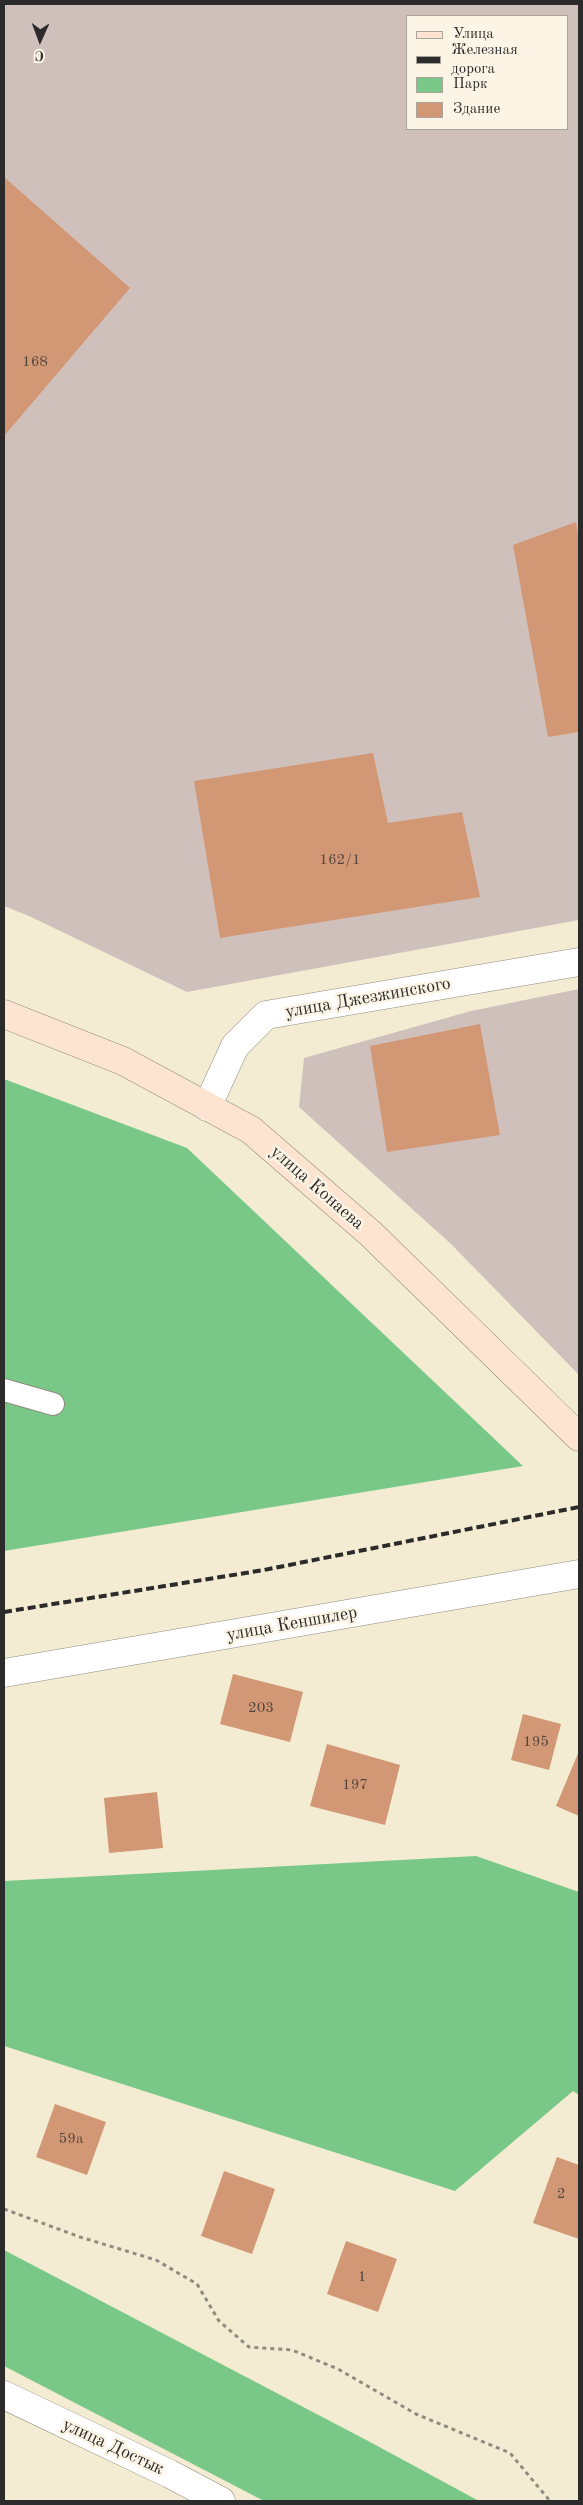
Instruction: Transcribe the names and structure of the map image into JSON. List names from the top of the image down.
{
  "streets": {
    "main road": ["улица Конаева"],
    "street": ["улица Джезжинского", "улица Кеншилер", "улица Достык"]
  },
  "crossings": [
    ["улица Джезжинского", "улица Конаева"]
  ],
  "house_numbers": [
    "168",
    "162/1",
    "203",
    "195",
    "197",
    "59а",
    "2",
    "1"
  ],
  "legend": [
    "Улица",
    "Железная дорога",
    "Парк",
    "Здание"
  ],
  "north": "bottom"
}
